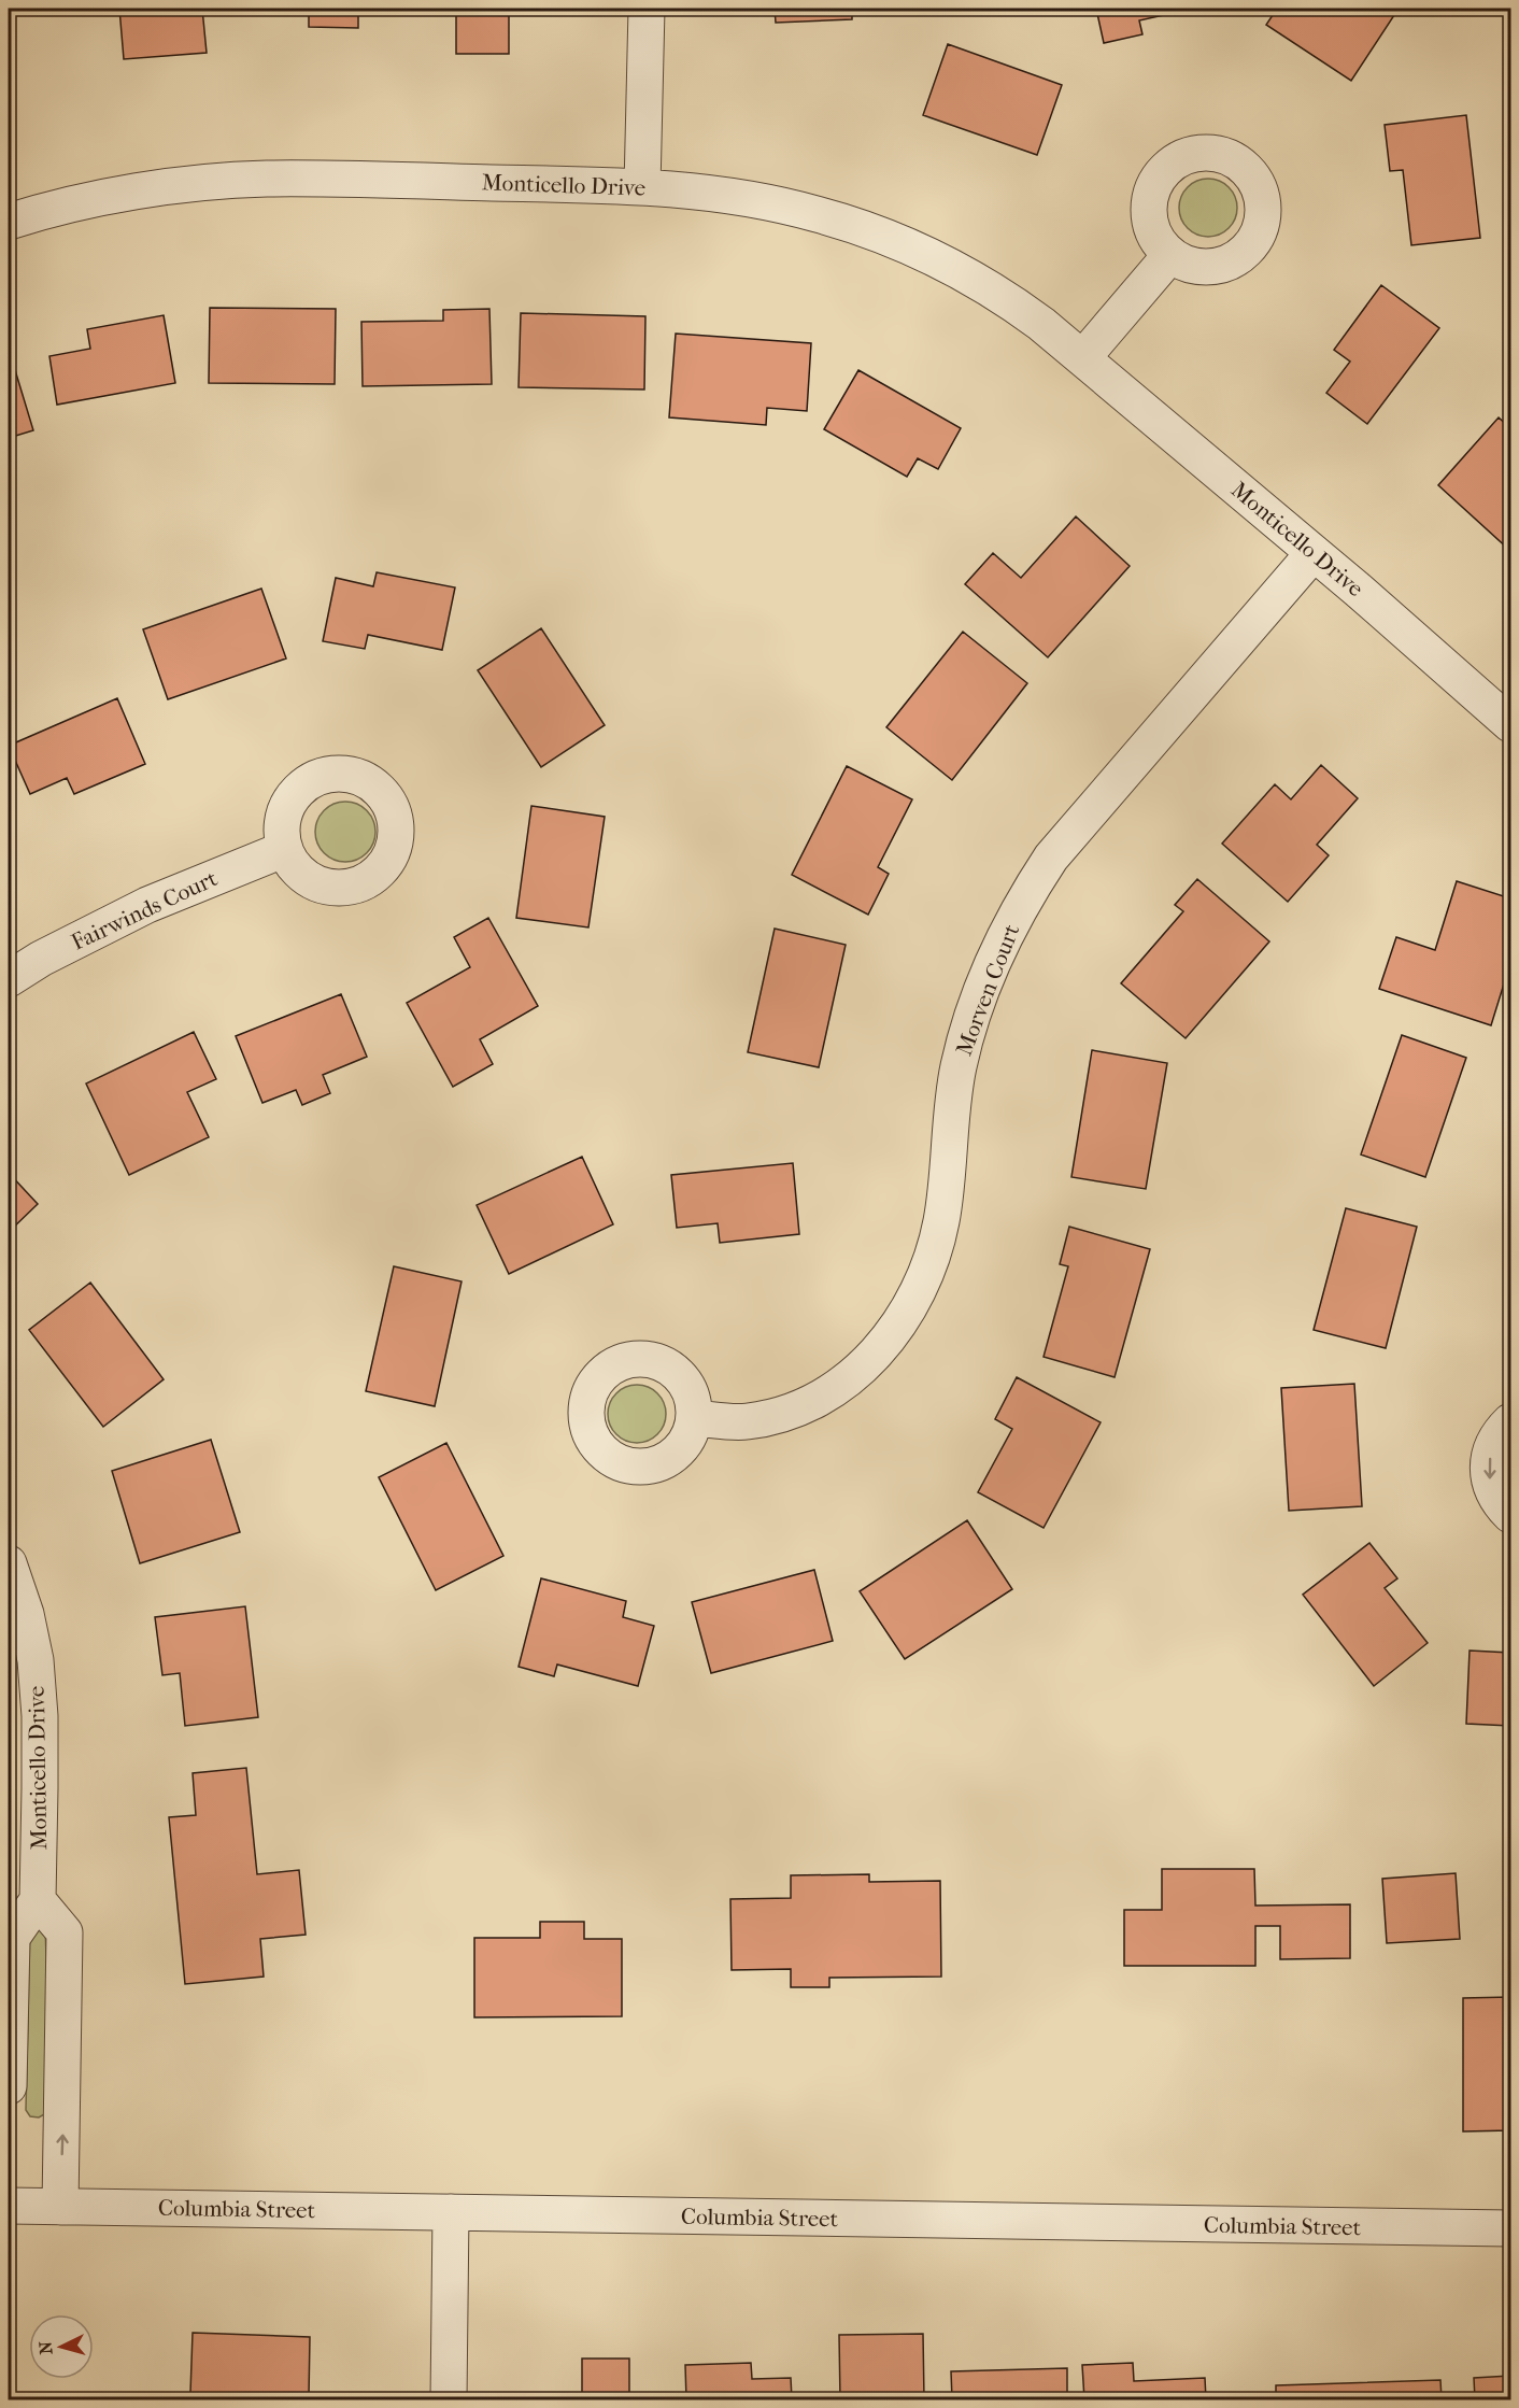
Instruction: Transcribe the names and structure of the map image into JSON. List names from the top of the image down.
{
  "streets": {
    "street": [
      "Monticello Drive",
      "Fairwinds Court",
      "Morven Court",
      "Columbia Street"
    ]
  },
  "crossings": [
    ["Monticello Drive", "Morven Court"]
  ],
  "north": "left"
}
